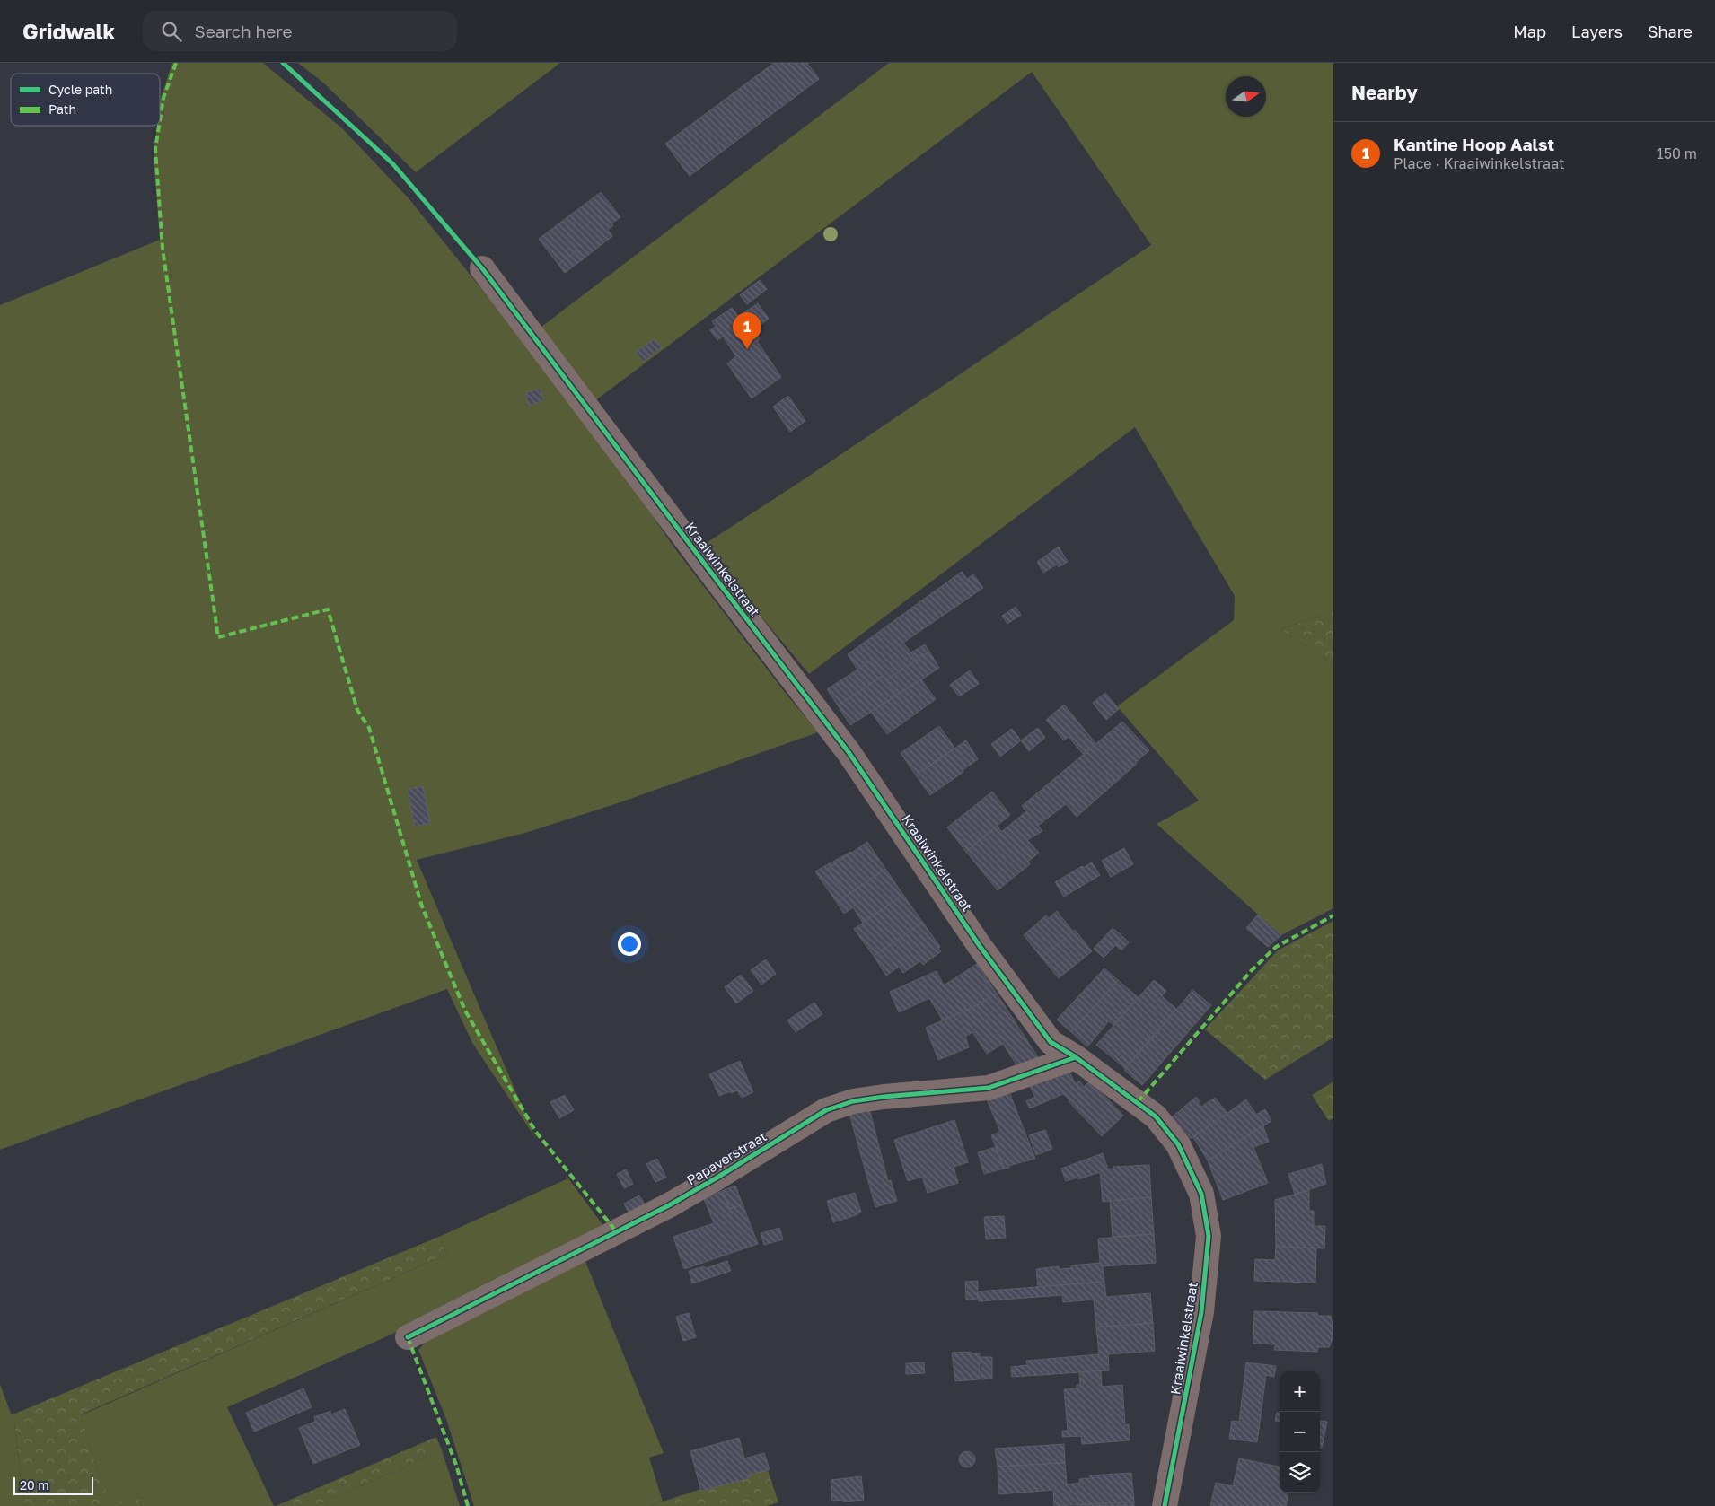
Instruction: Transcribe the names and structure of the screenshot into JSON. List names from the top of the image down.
{
  "streets": {
    "street": ["Kraaiwinkelstraat", "Papaverstraat"]
  },
  "crossings": [
    ["Kraaiwinkelstraat", "Papaverstraat"]
  ],
  "legend": ["Cycle path", "Path"],
  "scale_bar": "20 m",
  "north": "right",
  "page": {
    "header": "Gridwalk",
    "search": "Search here",
    "nav": ["Map", "Layers", "Share"],
    "heading": "Nearby",
    "list": [
      {
        "mark": "1",
        "name": "Kantine Hoop Aalst",
        "note": "Place · Kraaiwinkelstraat",
        "value": "150 m"
      }
    ],
    "pins": "1",
    "map_buttons": ["+", "−"],
    "scale": "20 m"
  }
}
